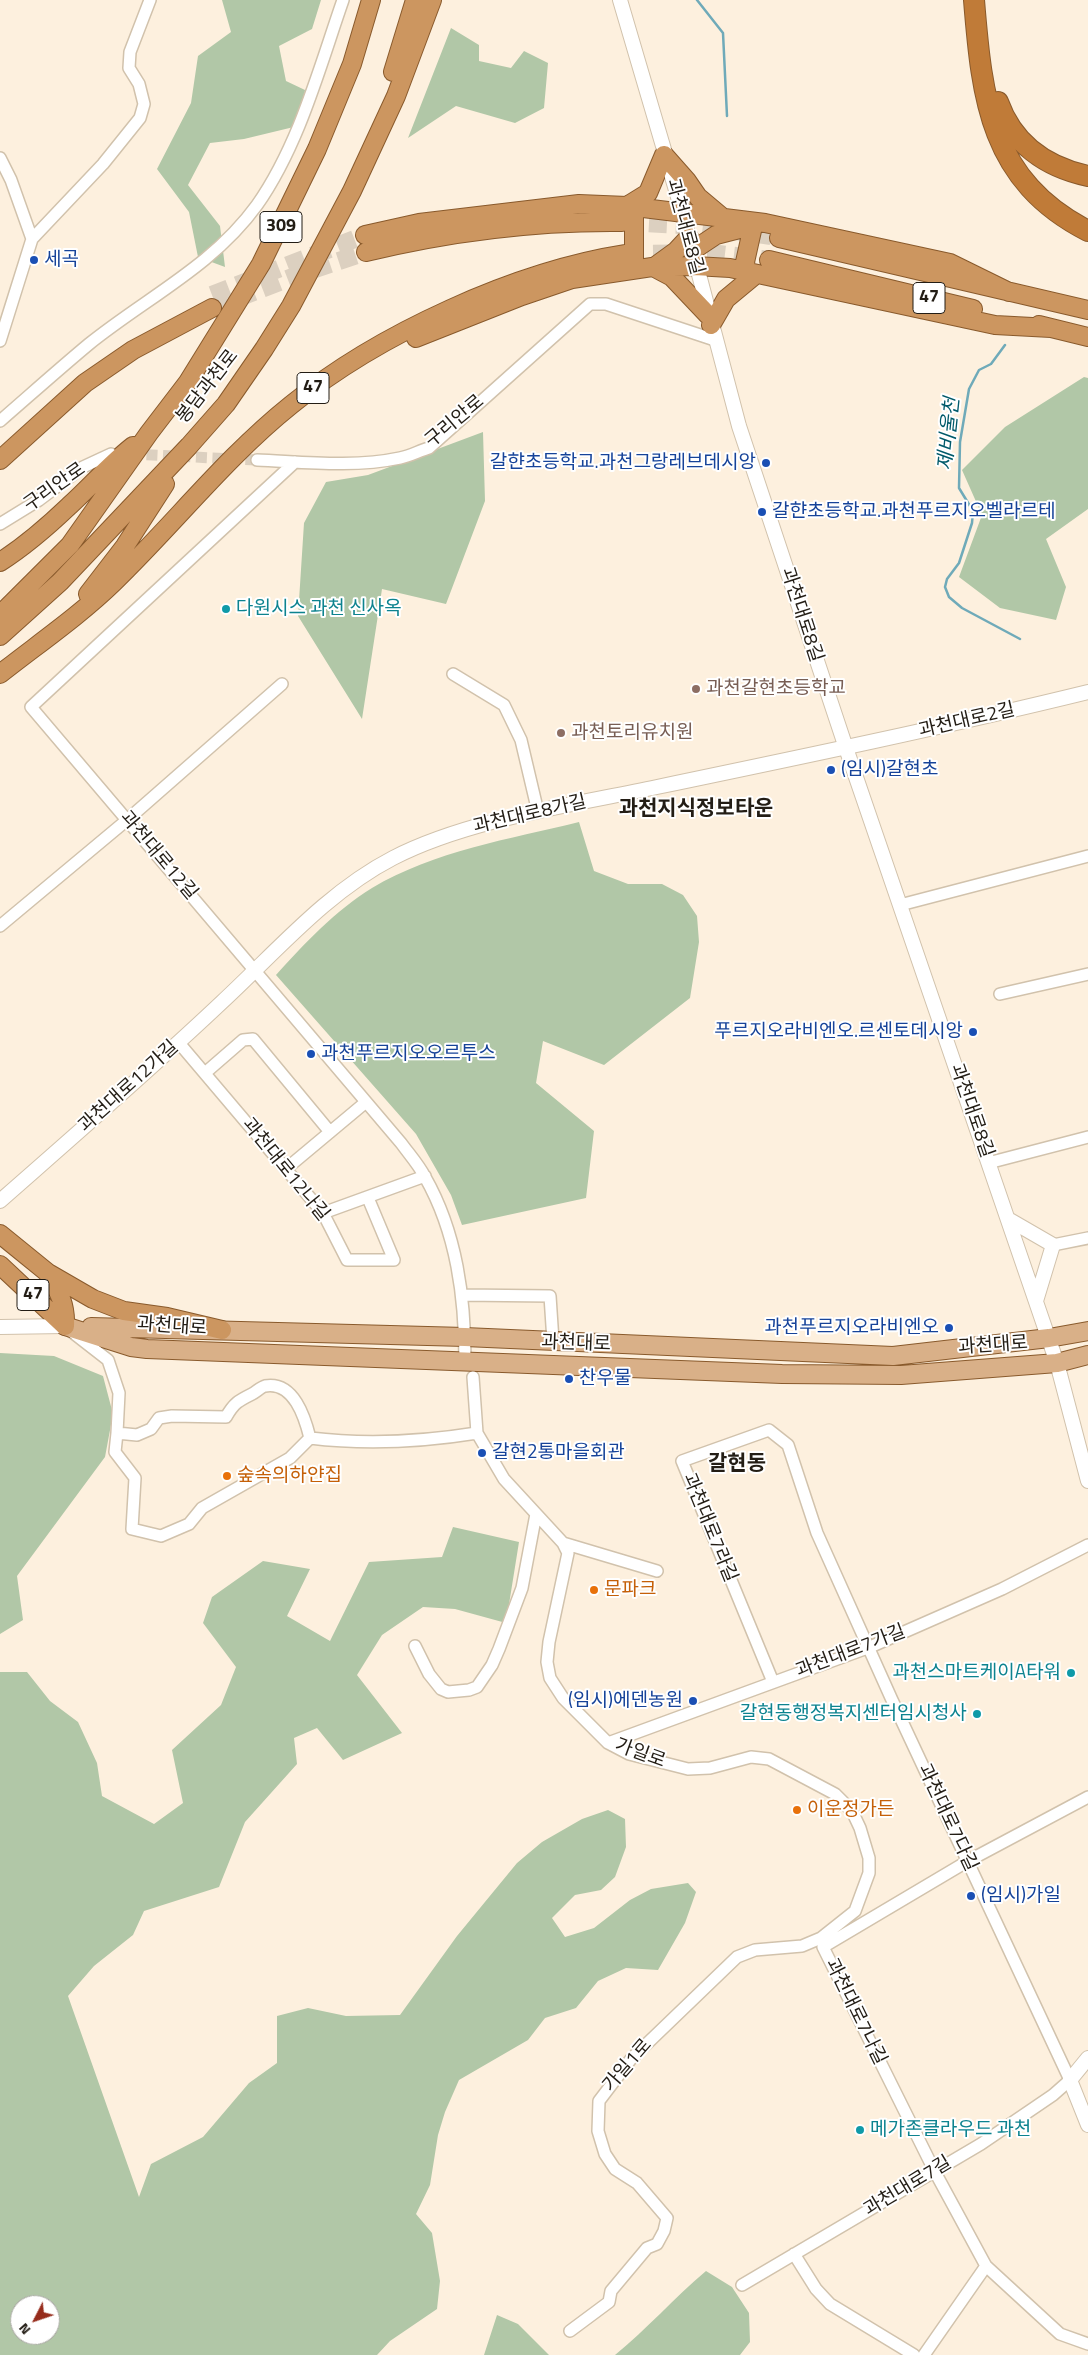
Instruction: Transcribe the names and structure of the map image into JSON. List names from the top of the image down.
{
  "streets": {
    "highway": ["309", "47", "봉담과천로"],
    "main road": ["과천대로"],
    "street": [
      "과천대로8길",
      "구리안로",
      "과천대로2길",
      "과천대로8가길",
      "과천대로12길",
      "과천대로12가길",
      "과천대로12나길",
      "과천대로7라길",
      "과천대로7가길",
      "가일로",
      "과천대로7다길",
      "과천대로7나길",
      "가일1로",
      "과천대로7길"
    ]
  },
  "crossings": [
    ["과천대로8길", "구리안로"],
    ["과천대로8길", "과천대로2길"],
    ["과천대로8길", "과천대로8가길"],
    ["과천대로8길", "과천대로"],
    ["47", "과천대로"],
    ["구리안로", "과천대로12길"],
    ["과천대로2길", "과천대로8가길"],
    ["과천대로8가길", "과천대로12길"],
    ["과천대로8가길", "과천대로12가길"],
    ["과천대로12길", "과천대로12가길"],
    ["과천대로12길", "과천대로"],
    ["과천대로12가길", "과천대로12나길"],
    ["과천대로7라길", "과천대로7가길"],
    ["과천대로7라길", "과천대로7다길"],
    ["과천대로7가길", "가일로"],
    ["과천대로7가길", "과천대로7다길"],
    ["가일로", "가일1로"],
    ["과천대로7다길", "과천대로7나길"],
    ["과천대로7다길", "과천대로7길"],
    ["과천대로7나길", "과천대로7길"]
  ],
  "districts": ["과천지식정보타운", "갈현동"],
  "water": ["제비울천"],
  "places": [
    "세곡",
    "갈햔초등학교.과천그랑레브데시앙",
    "갈햔초등학교.과천푸르지오벨라르테",
    "다원시스 과천 신사옥",
    "과천갈현초등학교",
    "과천토리유치원",
    "(임시)갈현초",
    "푸르지오라비엔오.르센토데시앙",
    "과천푸르지오오르투스",
    "과천푸르지오라비엔오",
    "찬우물",
    "갈현2통마을회관",
    "숲속의하얀집",
    "문파크",
    "과천스마트케이A타워",
    "(임시)에덴농원",
    "갈현동행정복지센터임시청사",
    "이운정가든",
    "(임시)가일",
    "메가존클라우드 과천"
  ],
  "north": "bottom left"
}
